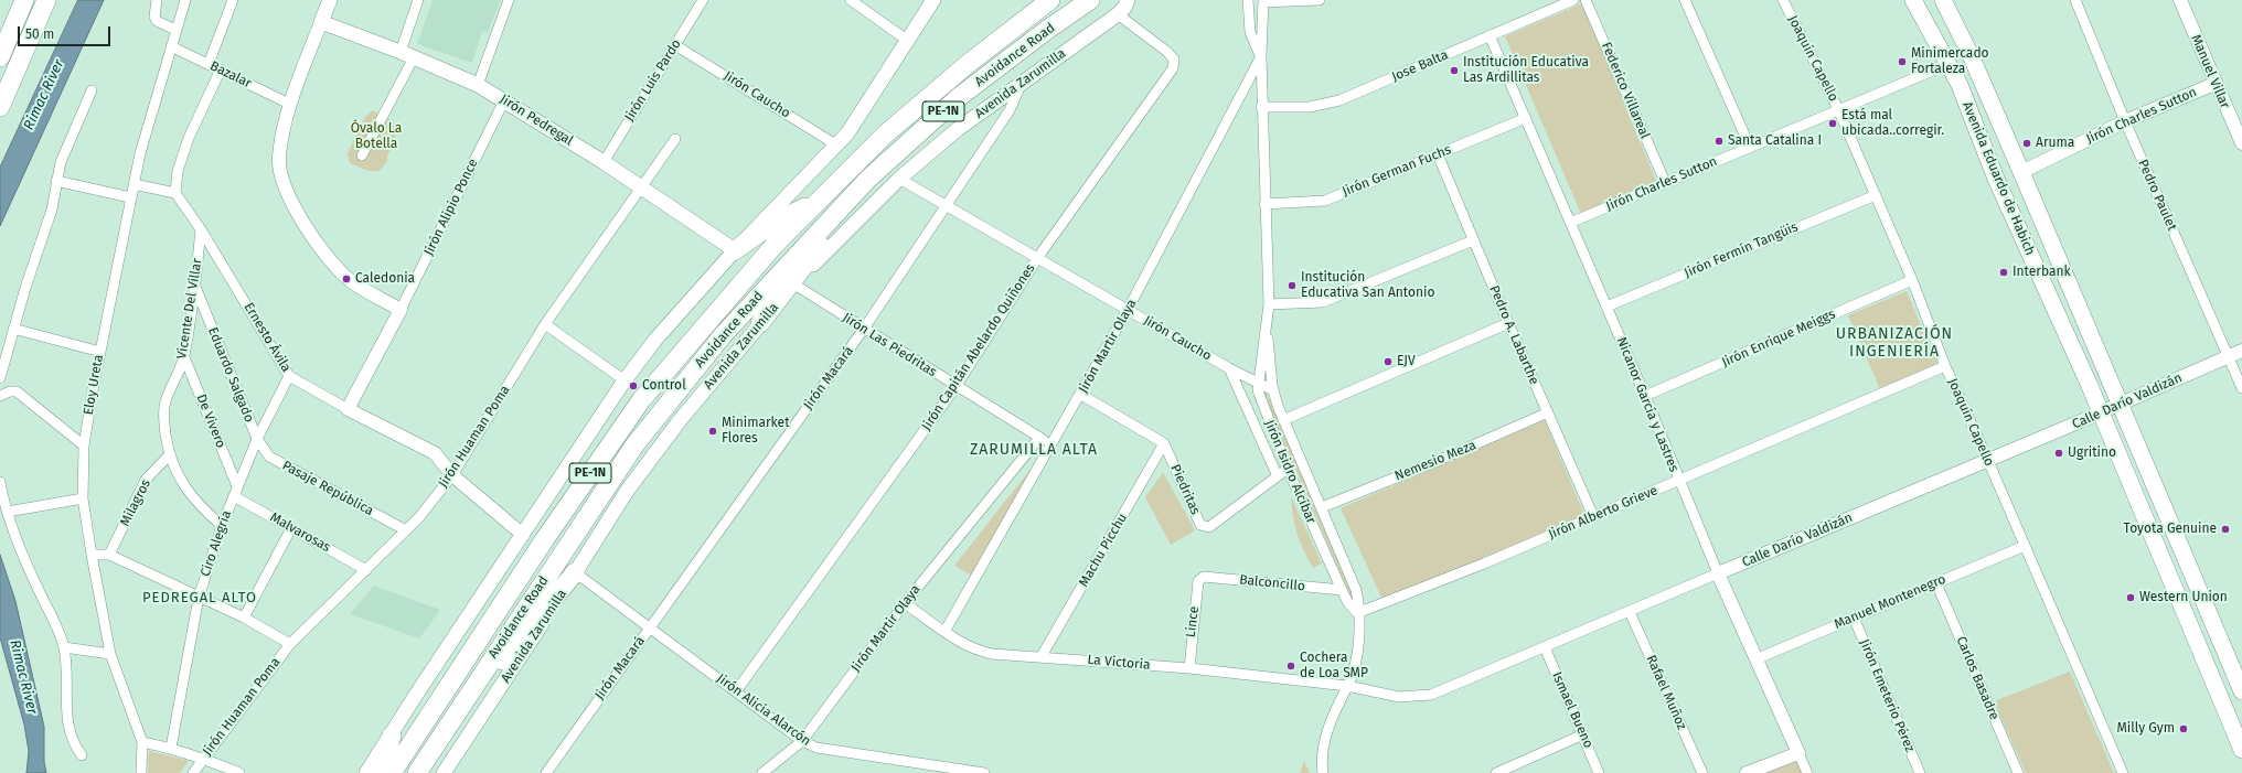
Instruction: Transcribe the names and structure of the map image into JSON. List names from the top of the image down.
{
  "streets": {
    "highway": ["Avoidance Road", "PE-1N"],
    "main road": ["Avenida Zarumilla", "Jirón Pedregal", "Avenida Eduardo de Habich"],
    "street": [
      "Joaquín Capello",
      "Jose Balta",
      "Manuel Villar",
      "Bazalar",
      "Jirón Luis Pardo",
      "Federico Villareal",
      "Jirón Caucho",
      "Jirón Charles Sutton",
      "Jirón German Fuchs",
      "Pedro Paulet",
      "Jirón Alipio Ponce",
      "Jirón Fermín Tangüis",
      "Vicente Del Villar",
      "Pedro A. Labarthe",
      "Ernesto Ávila",
      "Jirón Enrique Meiggs",
      "Jirón Las Piedritas",
      "Jirón Martir Olaya",
      "Jirón Capitán Abelardo Quiñones",
      "Eduardo Salgado",
      "Jirón Macará",
      "Eloy Ureta",
      "Calle Darío Valdizán",
      "Nicanor García y Lastres",
      "De Vivero",
      "Jirón Huaman Poma",
      "Nemesio Meza",
      "Jirón Isidro Alcíbar",
      "Pasaje República",
      "Piedritas",
      "Milagros",
      "Jirón Alberto Grieve",
      "Malvarosas",
      "Ciro Alegría",
      "Machu Picchu",
      "Balconcillo",
      "Manuel Montenegro",
      "Lince",
      "La Victoria",
      "Carlos Basadre",
      "Rafael Muñoz",
      "Jirón Emeterio Pérez",
      "Jirón Alicia Alarcón",
      "Ismael Bueno"
    ]
  },
  "crossings": [
    ["Joaquín Capello", "Jirón Charles Sutton"],
    ["Joaquín Capello", "Jirón Fermín Tangüis"],
    ["Joaquín Capello", "Jirón Enrique Meiggs"],
    ["Joaquín Capello", "Calle Darío Valdizán"],
    ["Joaquín Capello", "Jirón Alberto Grieve"],
    ["Joaquín Capello", "Manuel Montenegro"],
    ["Jose Balta", "Nicanor García y Lastres"],
    ["Jose Balta", "Jirón Isidro Alcíbar"],
    ["Manuel Villar", "Jirón Charles Sutton"],
    ["Bazalar", "Eloy Ureta"],
    ["Jirón Luis Pardo", "Jirón Caucho"],
    ["Jirón Luis Pardo", "Jirón Pedregal"],
    ["Avenida Zarumilla", "Jirón Caucho"],
    ["Avenida Zarumilla", "Jirón Las Piedritas"],
    ["Avenida Zarumilla", "Jirón Capitán Abelardo Quiñones"],
    ["Avenida Zarumilla", "Jirón Macará"],
    ["Avenida Zarumilla", "Jirón Alicia Alarcón"],
    ["Federico Villareal", "Jirón Charles Sutton"],
    ["Jirón Caucho", "Jirón Martir Olaya"],
    ["Jirón Caucho", "Jirón Capitán Abelardo Quiñones"],
    ["Jirón Caucho", "Jirón Macará"],
    ["Jirón Caucho", "Jirón Isidro Alcíbar"],
    ["Jirón Charles Sutton", "Avenida Eduardo de Habich"],
    ["Jirón Charles Sutton", "Pedro Paulet"],
    ["Jirón Charles Sutton", "Nicanor García y Lastres"],
    ["Jirón Pedregal", "Jirón Alipio Ponce"],
    ["Jirón Pedregal", "Jirón Huaman Poma"],
    ["Jirón German Fuchs", "Pedro A. Labarthe"],
    ["Jirón German Fuchs", "Nicanor García y Lastres"],
    ["Jirón German Fuchs", "Jirón Isidro Alcíbar"],
    ["Avenida Eduardo de Habich", "Calle Darío Valdizán"],
    ["Pedro Paulet", "Calle Darío Valdizán"],
    ["Jirón Alipio Ponce", "Ernesto Ávila"],
    ["Jirón Fermín Tangüis", "Nicanor García y Lastres"],
    ["Vicente Del Villar", "Ernesto Ávila"],
    ["Vicente Del Villar", "Eduardo Salgado"],
    ["Vicente Del Villar", "De Vivero"],
    ["Vicente Del Villar", "Milagros"],
    ["Vicente Del Villar", "Ciro Alegría"],
    ["Pedro A. Labarthe", "Nemesio Meza"],
    ["Pedro A. Labarthe", "Jirón Alberto Grieve"],
    ["Ernesto Ávila", "Jirón Huaman Poma"],
    ["Ernesto Ávila", "Ciro Alegría"],
    ["Jirón Enrique Meiggs", "Nicanor García y Lastres"],
    ["Jirón Las Piedritas", "Jirón Martir Olaya"],
    ["Jirón Las Piedritas", "Jirón Capitán Abelardo Quiñones"],
    ["Jirón Las Piedritas", "Jirón Macará"],
    ["Jirón Martir Olaya", "Jirón Isidro Alcíbar"],
    ["Jirón Martir Olaya", "La Victoria"],
    ["Jirón Martir Olaya", "Jirón Alicia Alarcón"],
    ["Jirón Capitán Abelardo Quiñones", "Jirón Alicia Alarcón"],
    ["Eduardo Salgado", "Pasaje República"],
    ["Eduardo Salgado", "Ciro Alegría"],
    ["Jirón Macará", "Jirón Alicia Alarcón"],
    ["Calle Darío Valdizán", "Nicanor García y Lastres"],
    ["Calle Darío Valdizán", "Jirón Isidro Alcíbar"],
    ["Calle Darío Valdizán", "La Victoria"],
    ["Calle Darío Valdizán", "Rafael Muñoz"],
    ["Calle Darío Valdizán", "Ismael Bueno"],
    ["Nicanor García y Lastres", "Jirón Alberto Grieve"],
    ["Nicanor García y Lastres", "Manuel Montenegro"],
    ["De Vivero", "Malvarosas"],
    ["De Vivero", "Ciro Alegría"],
    ["Jirón Huaman Poma", "Pasaje República"],
    ["Jirón Huaman Poma", "Malvarosas"],
    ["Nemesio Meza", "Jirón Isidro Alcíbar"],
    ["Jirón Isidro Alcíbar", "Piedritas"],
    ["Jirón Isidro Alcíbar", "Jirón Alberto Grieve"],
    ["Jirón Isidro Alcíbar", "Balconcillo"],
    ["Jirón Isidro Alcíbar", "La Victoria"],
    ["Pasaje República", "Ciro Alegría"],
    ["Piedritas", "Machu Picchu"],
    ["Malvarosas", "Ciro Alegría"],
    ["Machu Picchu", "La Victoria"],
    ["Balconcillo", "Lince"],
    ["Manuel Montenegro", "Carlos Basadre"],
    ["Manuel Montenegro", "Jirón Emeterio Pérez"],
    ["Lince", "La Victoria"]
  ],
  "districts": ["URBANIZACIÓN INGENIERÍA", "ZARUMILLA ALTA", "PEDREGAL ALTO"],
  "water": ["Rimac River"],
  "parks": ["Óvalo La Botella"],
  "places": [
    "Minimercado Fortaleza",
    "Institución Educativa Las Ardillitas",
    "Está mal ubicada..corregir.",
    "Santa Catalina I",
    "Aruma",
    "Interbank",
    "Caledonia",
    "Institución Educativa San Antonio",
    "EJV",
    "Control",
    "Minimarket Flores",
    "Ugritino",
    "Toyota Genuine",
    "Western Union",
    "Cochera de Loa SMP",
    "Milly Gym"
  ],
  "scale_bar": "50 m"
}
